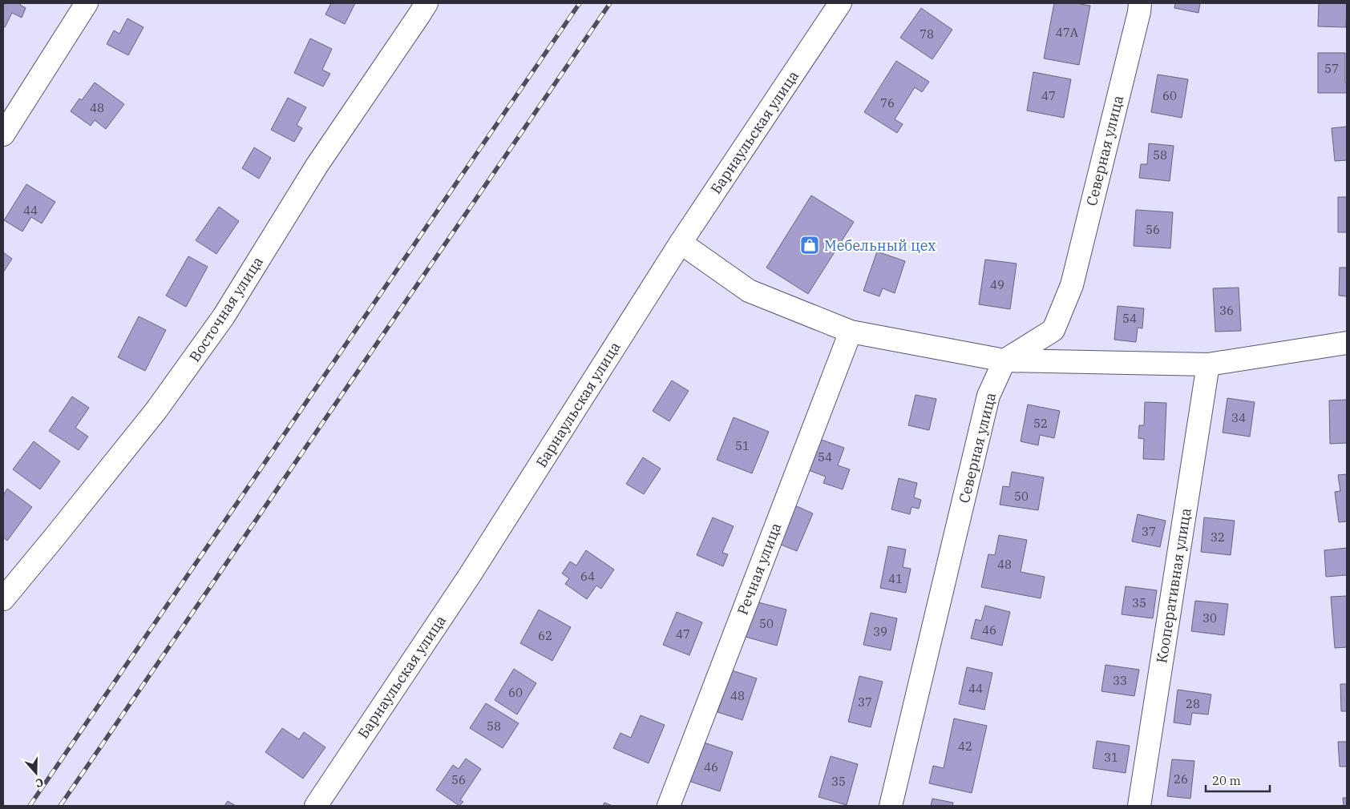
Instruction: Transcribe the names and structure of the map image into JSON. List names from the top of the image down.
{
  "streets": {
    "street": [
      "Барнаульская улица",
      "Северная улица",
      "Восточная улица",
      "Речная улица",
      "Кооперативная улица"
    ]
  },
  "places": {
    "shop": ["Мебельный цех"]
  },
  "house_numbers": [
    "47А",
    "78",
    "57",
    "47",
    "60",
    "76",
    "48",
    "58",
    "44",
    "56",
    "49",
    "36",
    "54",
    "34",
    "52",
    "51",
    "54",
    "50",
    "37",
    "32",
    "48",
    "64",
    "41",
    "35",
    "30",
    "50",
    "46",
    "39",
    "47",
    "62",
    "33",
    "44",
    "60",
    "48",
    "37",
    "28",
    "58",
    "42",
    "31",
    "46",
    "26",
    "56",
    "35"
  ],
  "scale_bar": "20 m",
  "north": "bottom"
}
